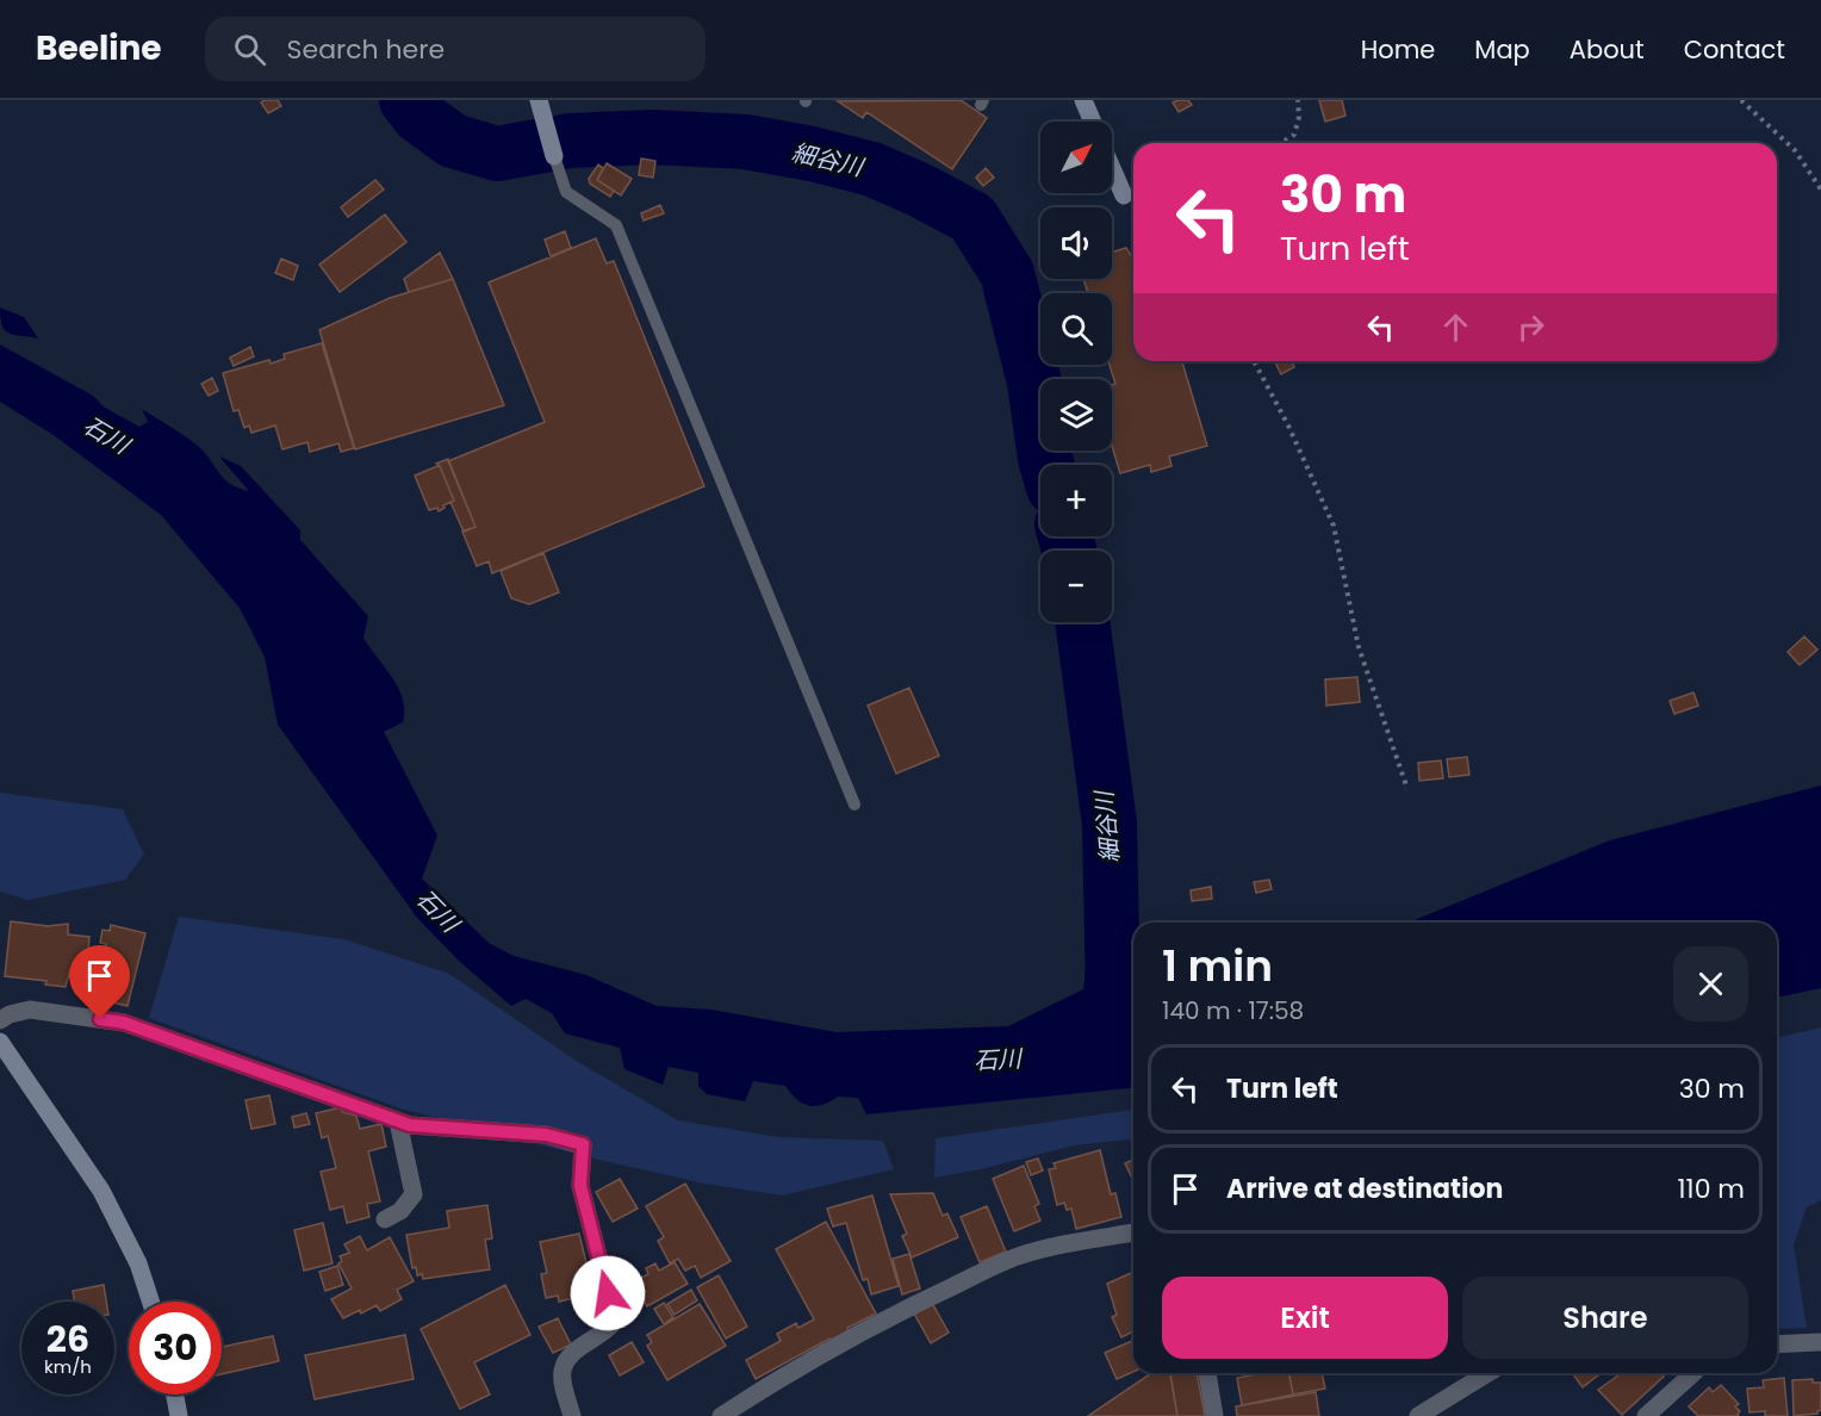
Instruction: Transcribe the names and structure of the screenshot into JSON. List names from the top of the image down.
{
  "water": ["細谷川", "石川"],
  "north": "top right",
  "page": {
    "header": "Beeline",
    "search": "Search here",
    "nav": [
      "Home",
      "Map",
      "About",
      "Contact"
    ],
    "map_buttons": ["+", "−"],
    "turn": ["30 m", "Turn left"],
    "heading": ["1 min", "140 m · 17:58"],
    "list": [
      {
        "name": "Turn left",
        "value": "30 m"
      },
      {
        "name": "Arrive at destination",
        "value": "110 m"
      }
    ],
    "buttons": ["Exit", "Share"],
    "speed": "26 km/h",
    "limit": "30"
  }
}
